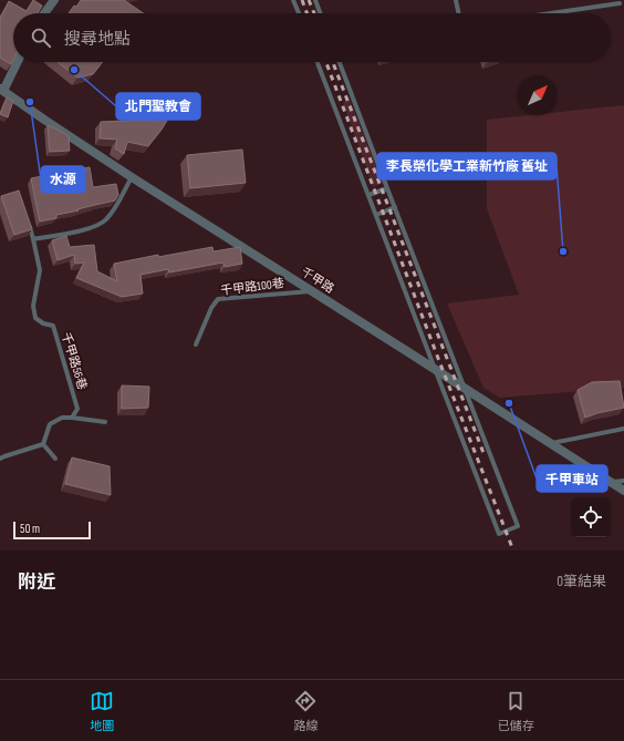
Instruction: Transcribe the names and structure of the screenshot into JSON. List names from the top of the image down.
{
  "streets": {
    "street": ["千甲路"],
    "lane": ["千甲路100巷", "千甲路56巷"]
  },
  "crossings": [
    ["千甲路", "千甲路100巷"]
  ],
  "places": [
    "北門聖教會",
    "水源",
    "李長榮化學工業新竹廠 舊址",
    "千甲車站"
  ],
  "scale_bar": "50 m",
  "north": "top right",
  "page": {
    "search": "搜尋地點",
    "scale": "50 m",
    "heading": ["附近", "0筆結果"],
    "nav": ["地圖", "路線", "已儲存"]
  }
}
